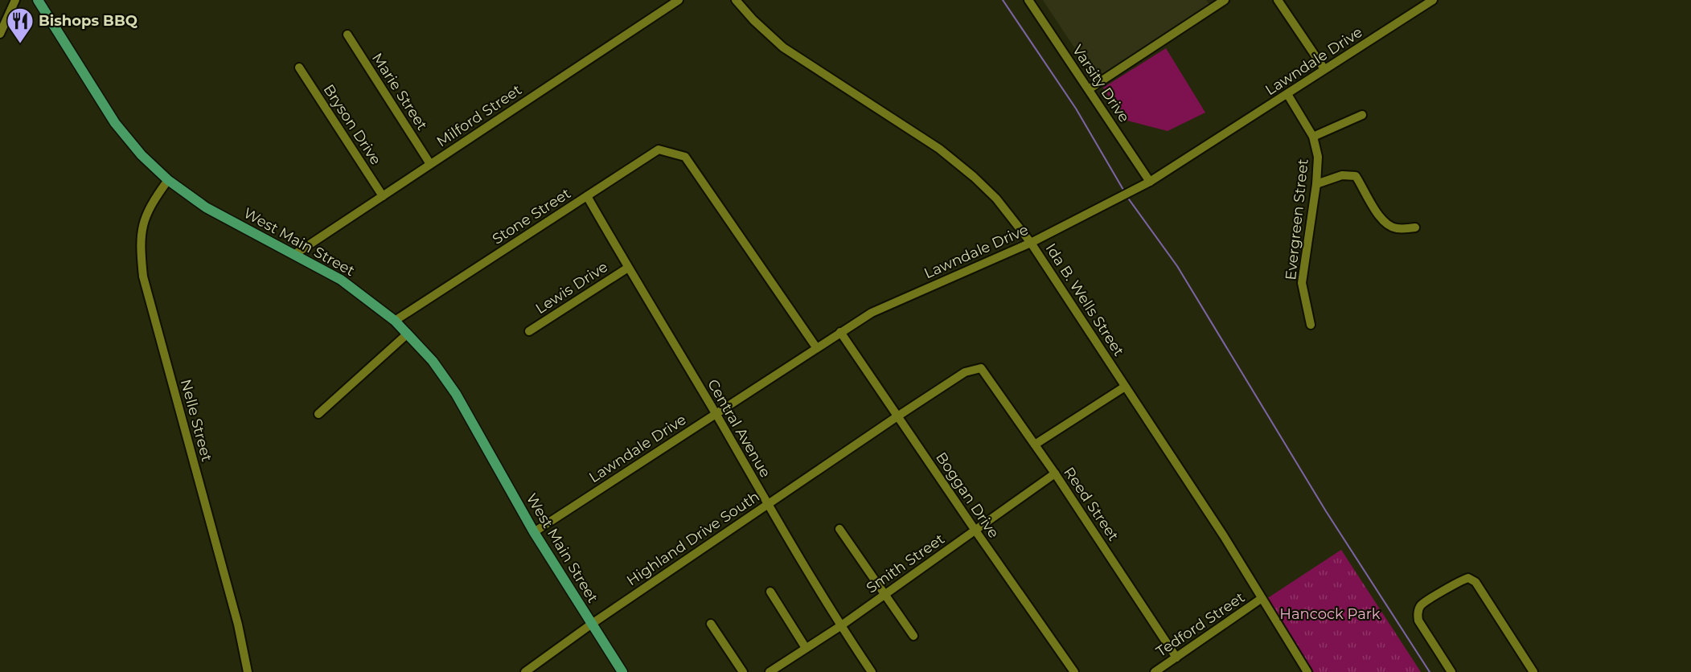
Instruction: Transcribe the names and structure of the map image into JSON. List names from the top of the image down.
{
  "streets": {
    "main road": ["West Main Street"],
    "street": [
      "Lawndale Drive",
      "Varsity Drive",
      "Marie Street",
      "Milford Street",
      "Bryson Drive",
      "Stone Street",
      "Evergreen Street",
      "Lewis Drive",
      "Ida B. Wells Street",
      "Nelle Street",
      "Central Avenue",
      "Boggan Drive",
      "Reed Street",
      "Highland Drive South",
      "Smith Street",
      "Tedford Street"
    ]
  },
  "crossings": [
    ["Lawndale Drive", "Varsity Drive"],
    ["Lawndale Drive", "Stone Street"],
    ["Lawndale Drive", "Evergreen Street"],
    ["Lawndale Drive", "West Main Street"],
    ["Lawndale Drive", "Ida B. Wells Street"],
    ["Lawndale Drive", "Central Avenue"],
    ["Lawndale Drive", "Boggan Drive"],
    ["Marie Street", "Milford Street"],
    ["Milford Street", "Bryson Drive"],
    ["Milford Street", "West Main Street"],
    ["Stone Street", "West Main Street"],
    ["Stone Street", "Central Avenue"],
    ["West Main Street", "Nelle Street"],
    ["West Main Street", "Highland Drive South"],
    ["Lewis Drive", "Central Avenue"],
    ["Ida B. Wells Street", "Tedford Street"],
    ["Central Avenue", "Highland Drive South"],
    ["Central Avenue", "Smith Street"],
    ["Boggan Drive", "Highland Drive South"],
    ["Boggan Drive", "Smith Street"],
    ["Reed Street", "Highland Drive South"],
    ["Reed Street", "Smith Street"],
    ["Reed Street", "Tedford Street"]
  ],
  "parks": ["Hancock Park"],
  "places": {
    "restaurant": ["Bishops BBQ"]
  }
}
